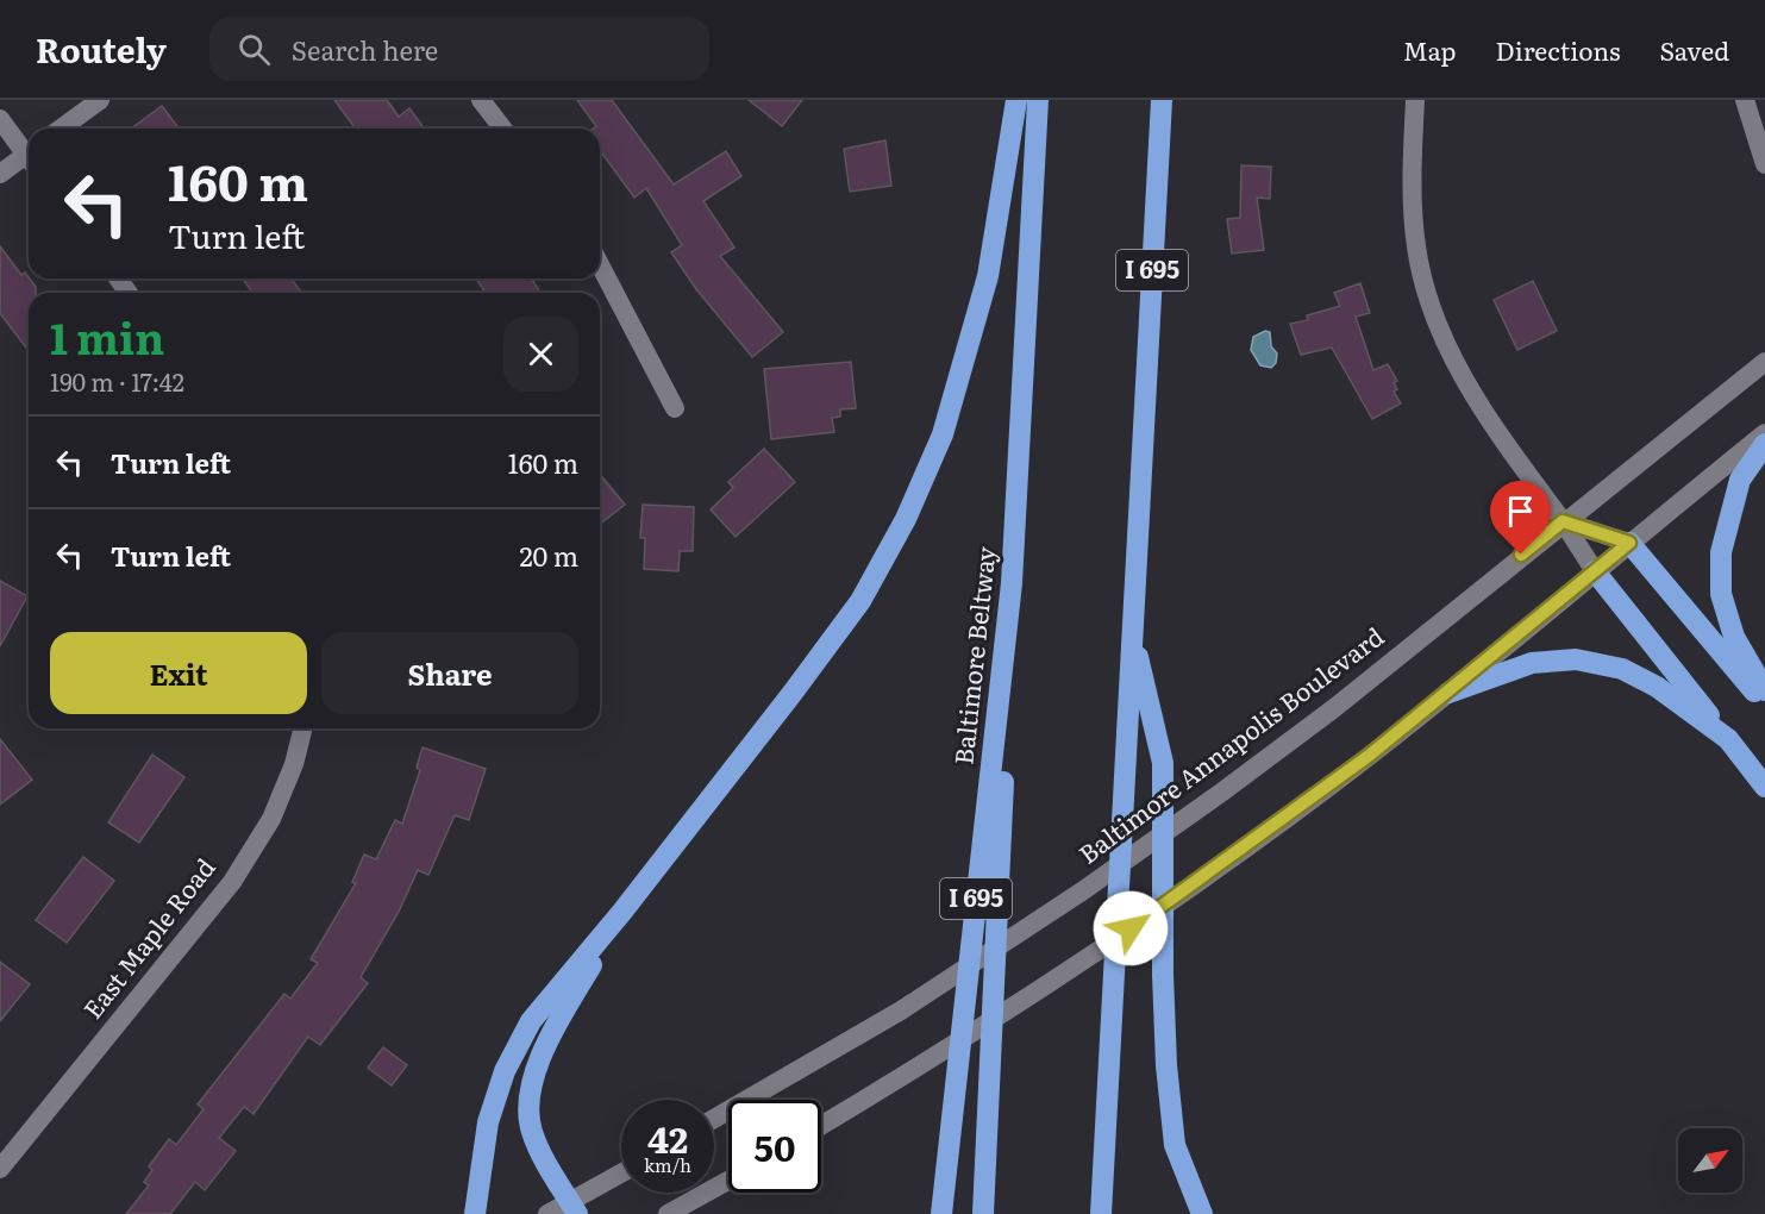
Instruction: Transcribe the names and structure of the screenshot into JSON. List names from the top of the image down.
{
  "streets": {
    "highway": ["I 695", "Baltimore Beltway"],
    "main road": ["Baltimore Annapolis Boulevard", "East Maple Road"]
  },
  "north": "top right",
  "page": {
    "header": "Routely",
    "search": "Search here",
    "nav": ["Map", "Directions", "Saved"],
    "turn": ["160 m", "Turn left"],
    "heading": ["1 min", "190 m · 17:42"],
    "list": [
      {
        "name": "Turn left",
        "value": "160 m"
      },
      {
        "name": "Turn left",
        "value": "20 m"
      }
    ],
    "buttons": ["Exit", "Share"],
    "speed": "42 km/h",
    "limit": "50"
  }
}
